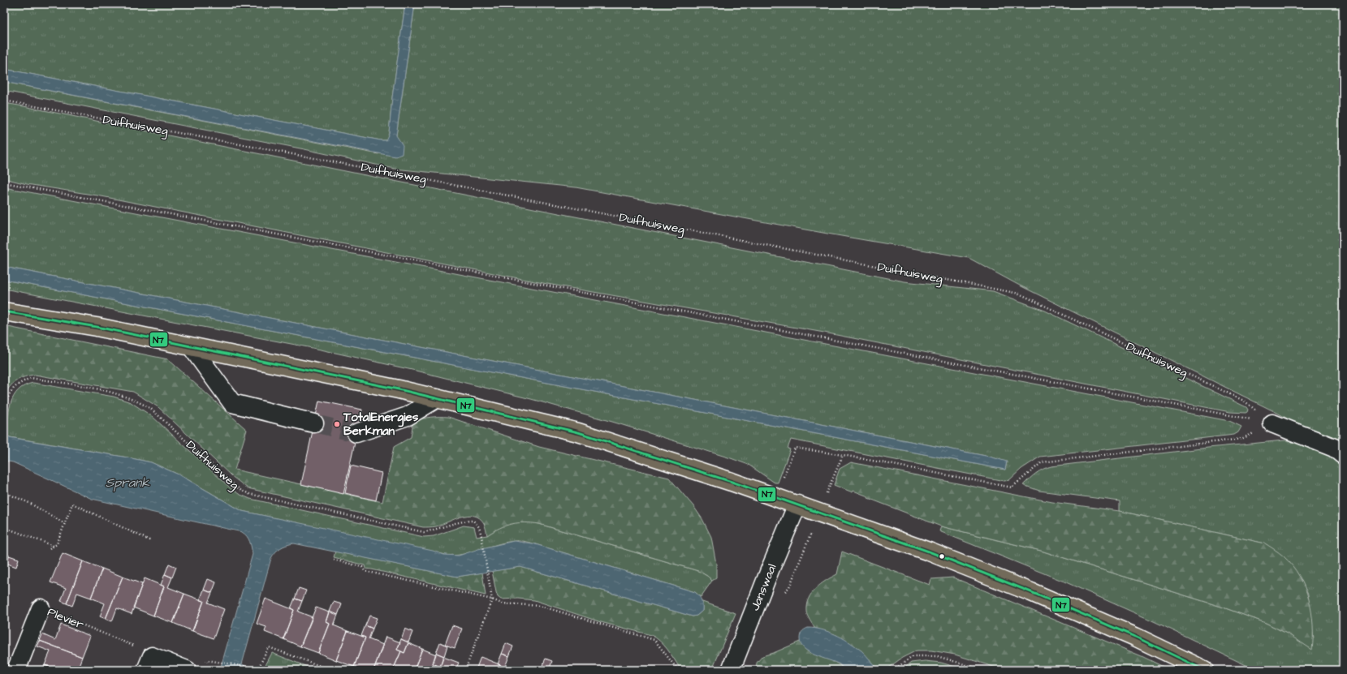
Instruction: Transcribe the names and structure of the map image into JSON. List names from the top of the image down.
{
  "streets": {
    "street": ["Janswaal", "Plevier"],
    "path": ["Duifhuisweg"]
  },
  "water": ["Sprank"],
  "places": ["TotalEnergies Berkman"],
  "lines": ["transit line N7"]
}
